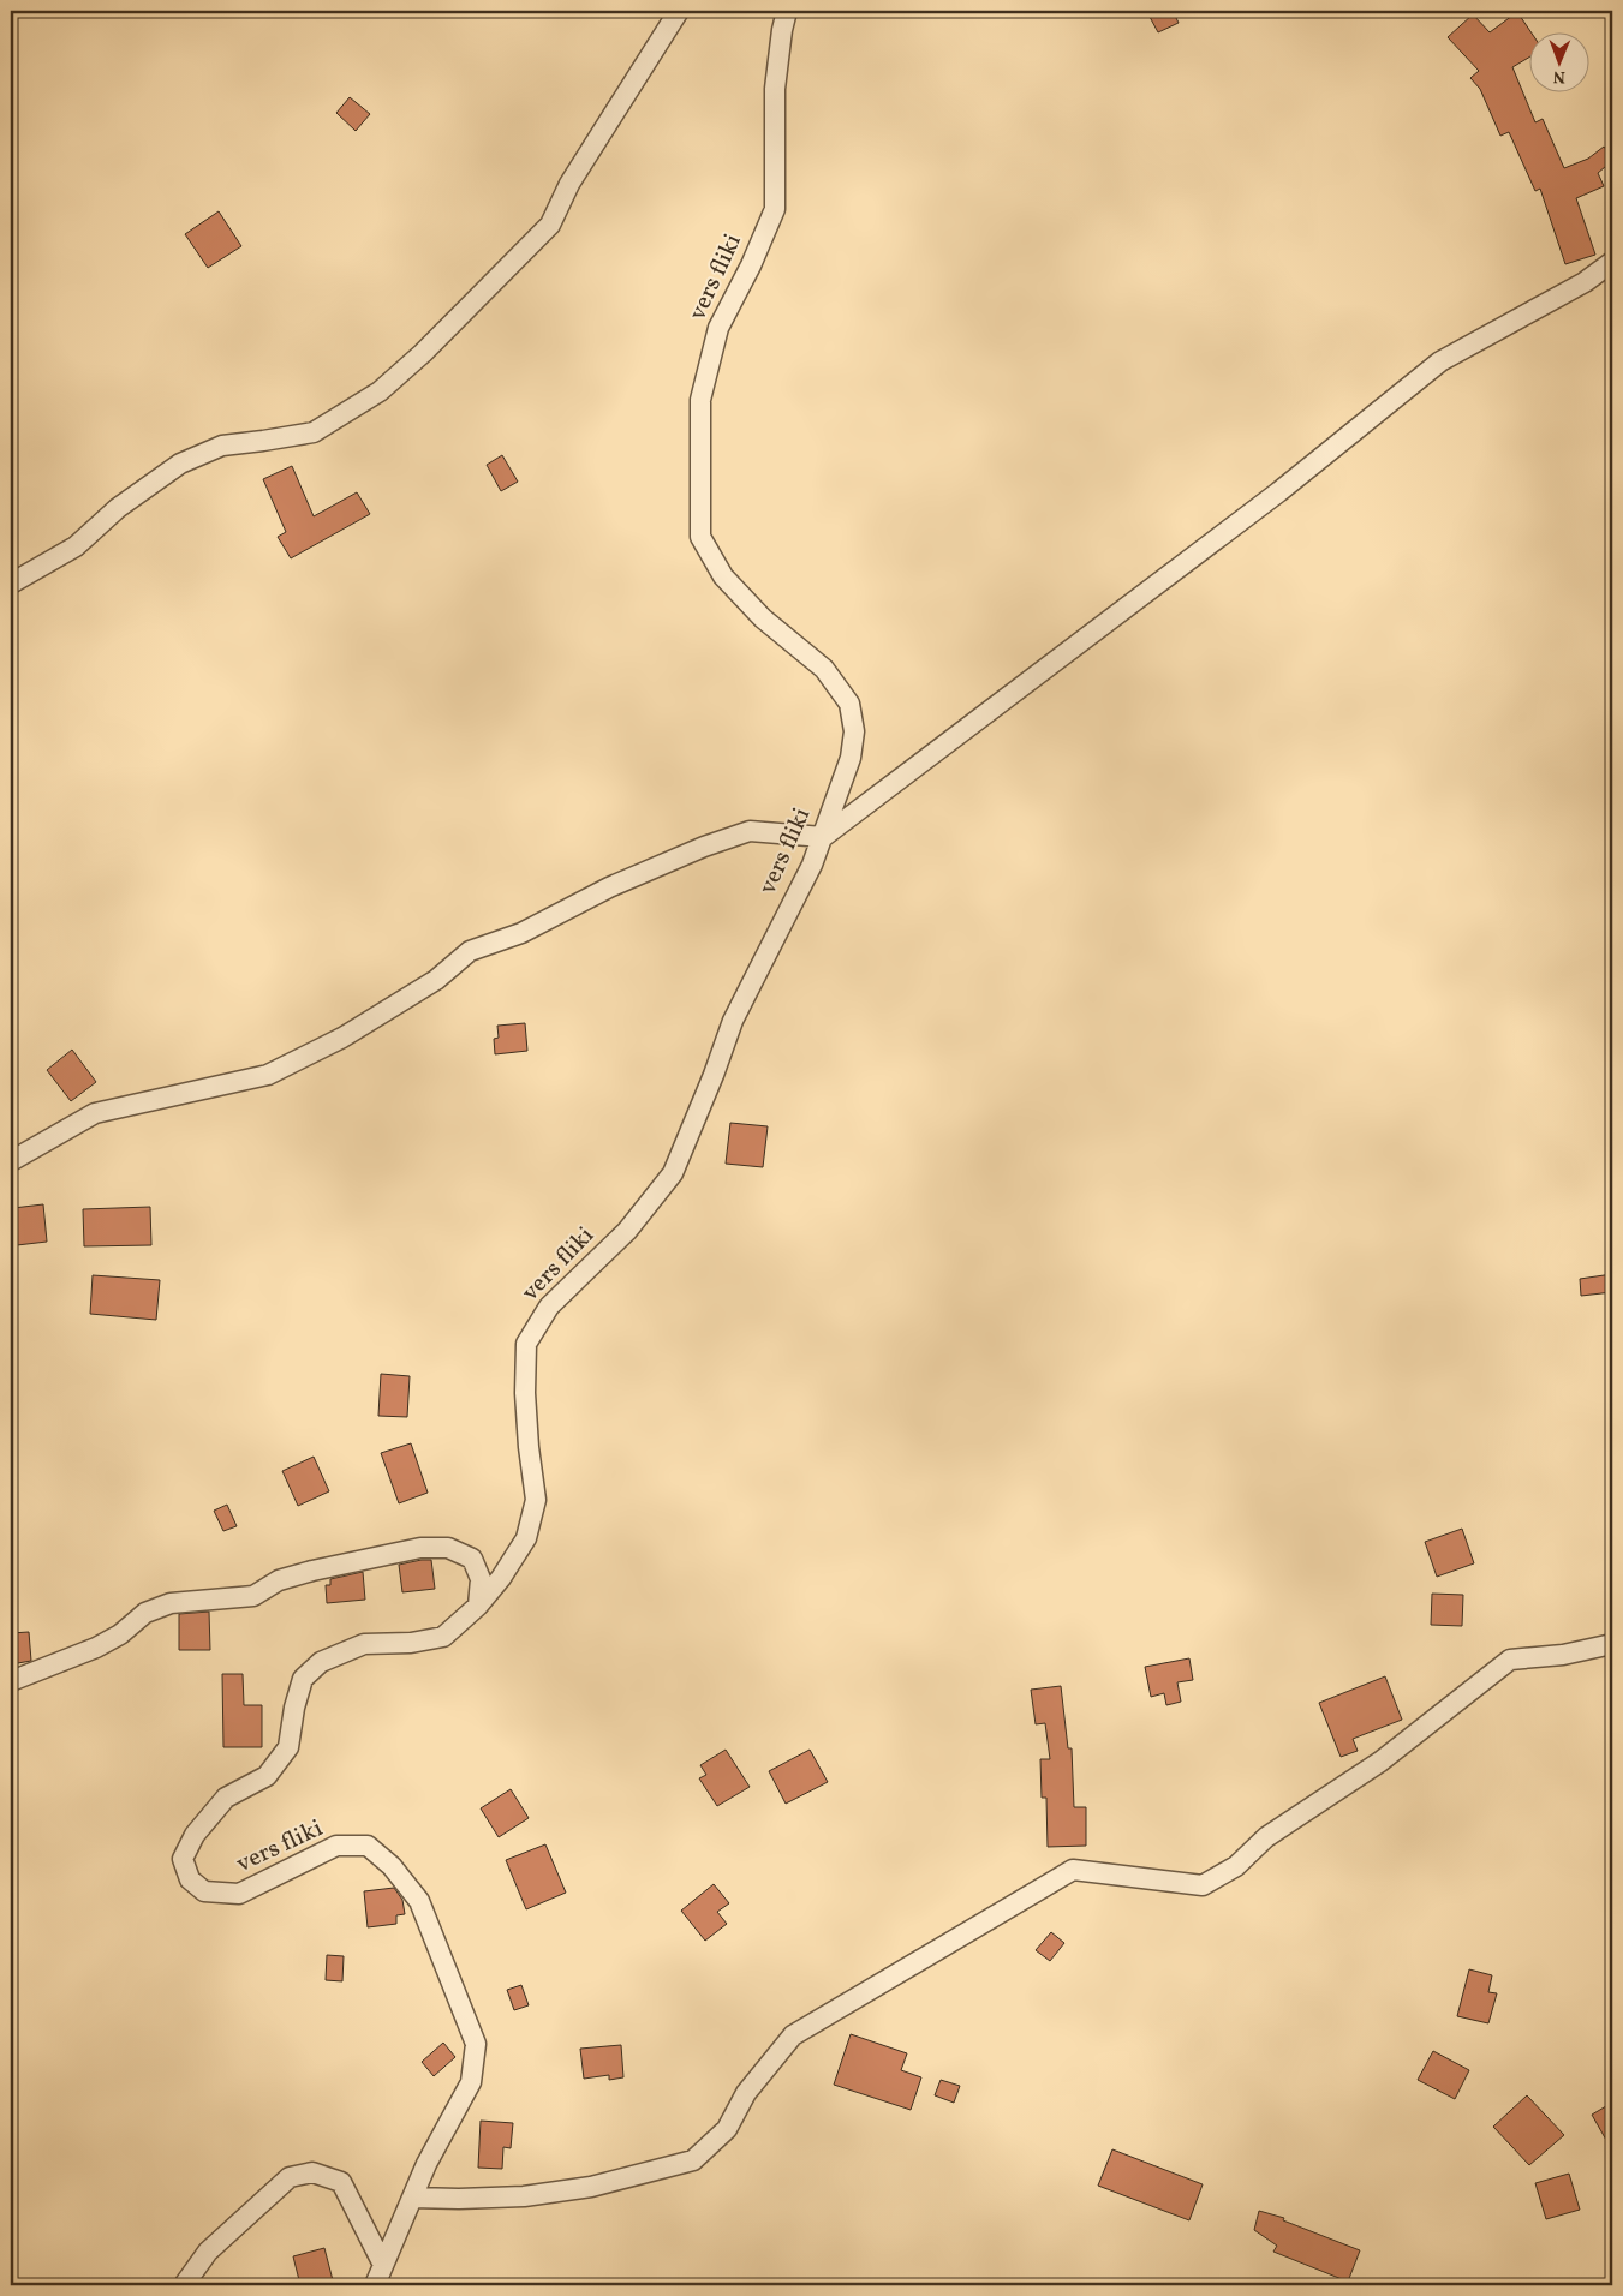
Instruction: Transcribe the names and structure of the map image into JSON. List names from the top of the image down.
{
  "streets": {
    "street": ["vers fliki"]
  },
  "north": "bottom"
}
